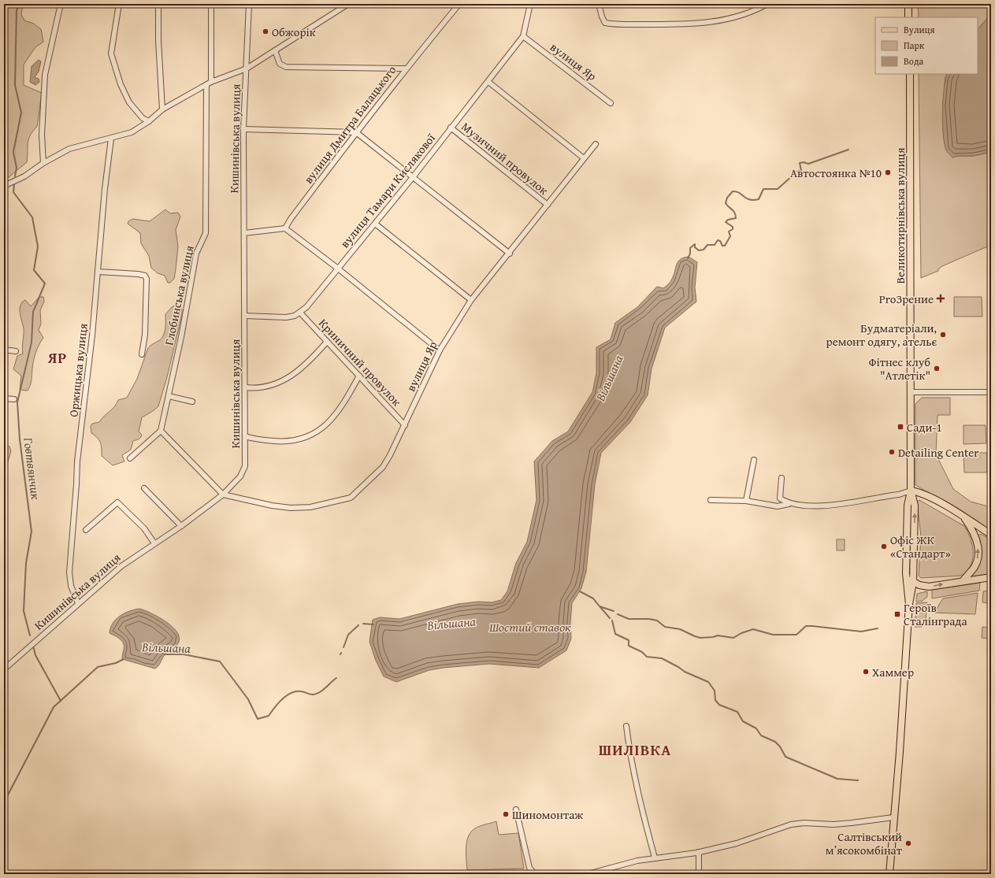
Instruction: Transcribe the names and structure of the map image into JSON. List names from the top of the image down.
{
  "streets": {
    "main road": ["Великотирнівська вулиця"],
    "street": [
      "вулиця Яр",
      "вулиця Дмитра Балацького",
      "Кишинівська вулиця",
      "Музичний провулок",
      "вулиця Тамари Кислякової",
      "Глобинська вулиця",
      "Криничний провулок",
      "Оржицька вулиця"
    ]
  },
  "crossings": [
    ["вулиця Яр", "Кишинівська вулиця"],
    ["вулиця Яр", "Музичний провулок"],
    ["вулиця Яр", "вулиця Тамари Кислякової"],
    ["вулиця Яр", "Криничний провулок"],
    ["Кишинівська вулиця", "Оржицька вулиця"],
    ["Музичний провулок", "вулиця Тамари Кислякової"],
    ["вулиця Тамари Кислякової", "Криничний провулок"]
  ],
  "districts": ["ЯР", "ШИЛІВКА"],
  "water": ["Вільшана", "Говтвянчик", "Шостий ставок"],
  "places": {
    "other": [
      "Обжорік",
      "Автостоянка №10",
      "Будматеріали, ремонт одягу, ательє",
      "Фітнес клуб \"Атлетік\"",
      "Detailing Center",
      "Офіс ЖК «Стандарт»",
      "Хаммер",
      "Шиномонтаж",
      "Салтівський мʼясокомбінат"
    ],
    "health": ["ProЗрение"],
    "transit": ["Сади-1", "Героїв Сталінграда"]
  },
  "legend": ["Вулиця", "Парк", "Вода"]
}
